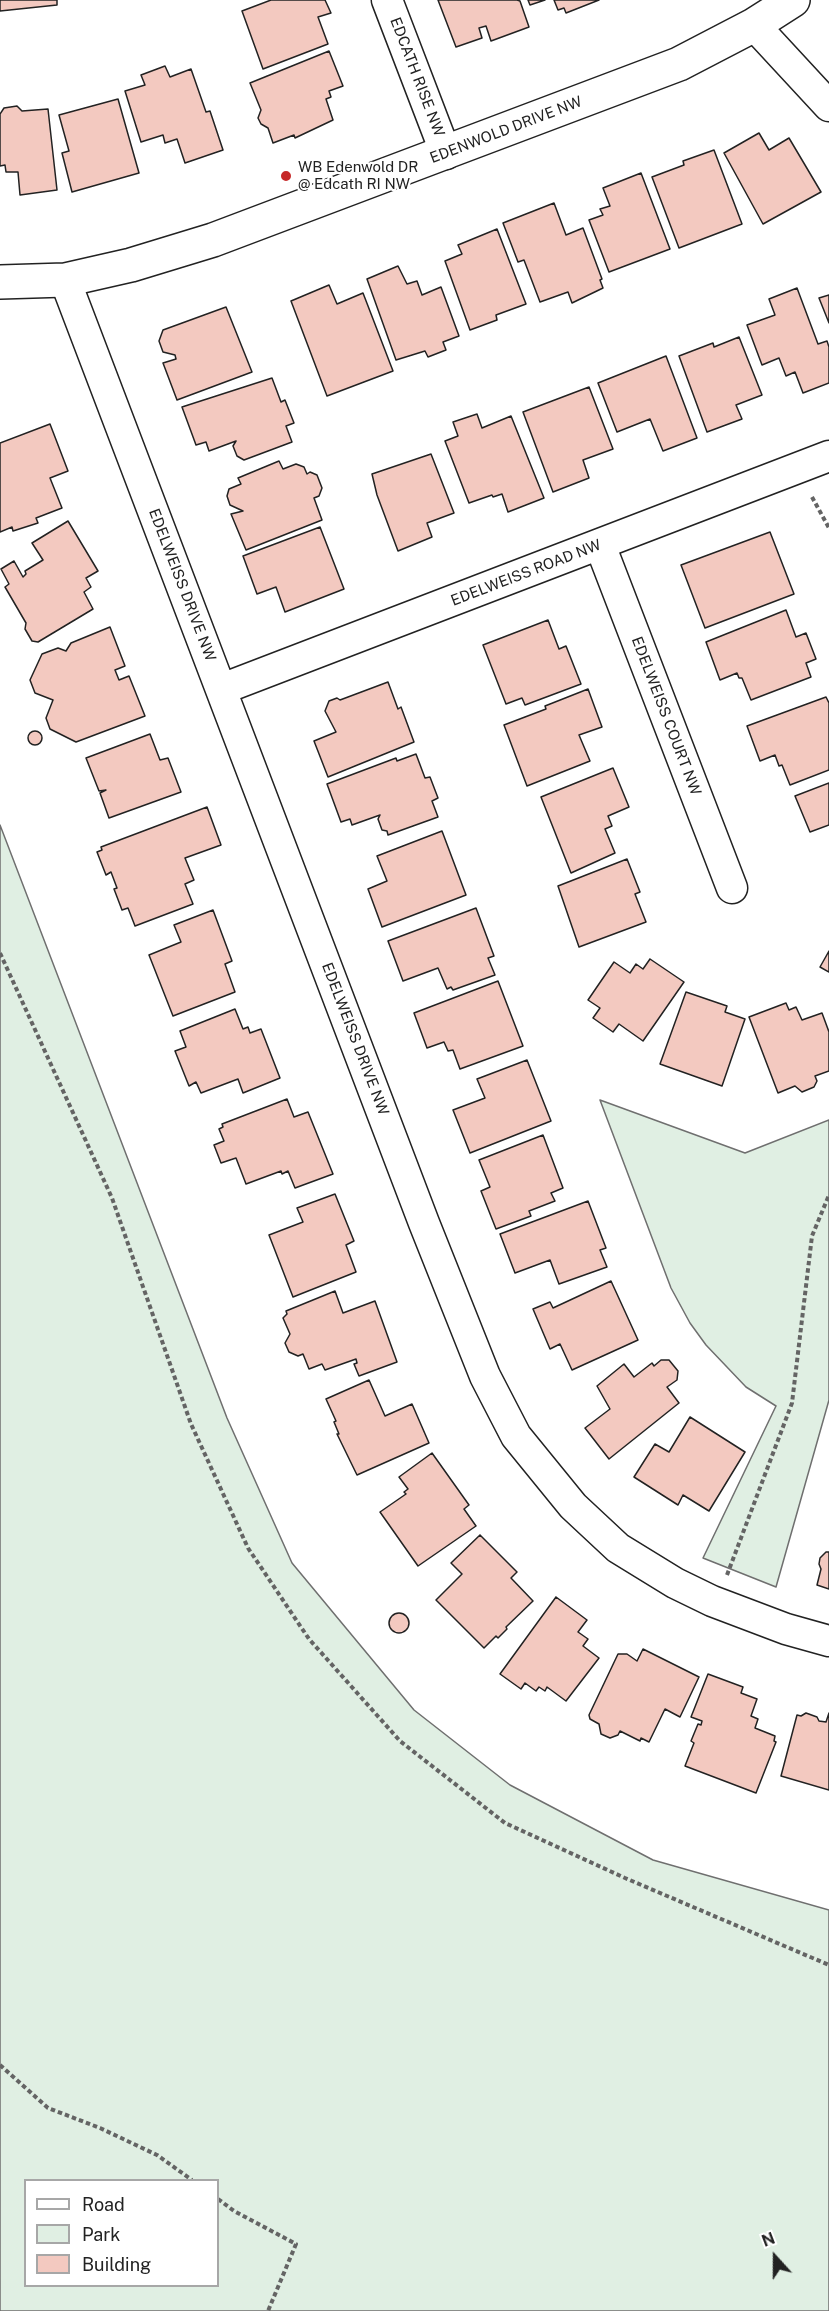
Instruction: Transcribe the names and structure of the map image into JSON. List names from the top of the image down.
{
  "streets": {
    "street": [
      "EDCATH RISE NW",
      "EDENWOLD DRIVE NW",
      "EDELWEISS ROAD NW",
      "EDELWEISS DRIVE NW",
      "EDELWEISS COURT NW"
    ]
  },
  "crossings": [
    ["EDCATH RISE NW", "EDENWOLD DRIVE NW"],
    ["EDENWOLD DRIVE NW", "EDELWEISS DRIVE NW"],
    ["EDELWEISS ROAD NW", "EDELWEISS DRIVE NW"],
    ["EDELWEISS ROAD NW", "EDELWEISS COURT NW"]
  ],
  "places": ["WB Edenwold DR @ Edcath RI NW"],
  "legend": ["Road", "Park", "Building"],
  "north": "top"
}
